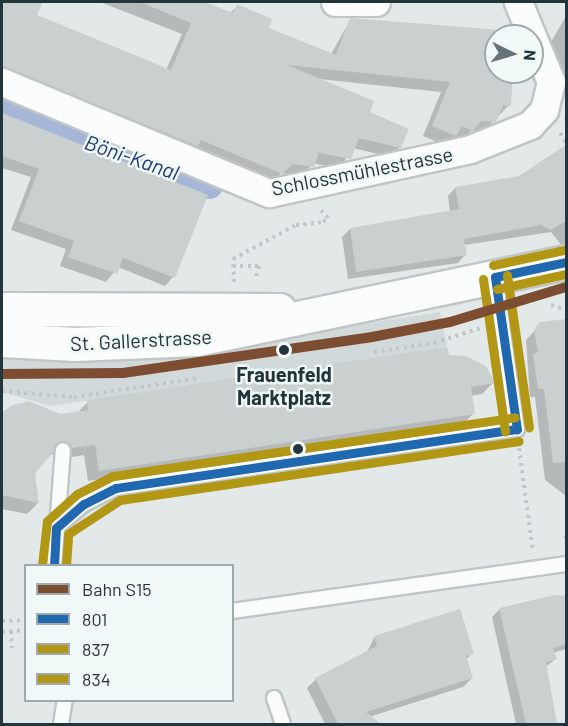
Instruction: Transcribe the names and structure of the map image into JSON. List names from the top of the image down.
{
  "streets": {
    "main road": ["St. Gallerstrasse"],
    "street": ["Schlossmühlestrasse"]
  },
  "water": ["Böni-Kanal"],
  "places": ["Frauenfeld Marktplatz"],
  "lines": [
    "transit line 834",
    "transit line 801",
    "transit line 837",
    "rail line S15"
  ],
  "legend": [
    "Bahn S15",
    "801",
    "837",
    "834"
  ],
  "north": "right"
}
